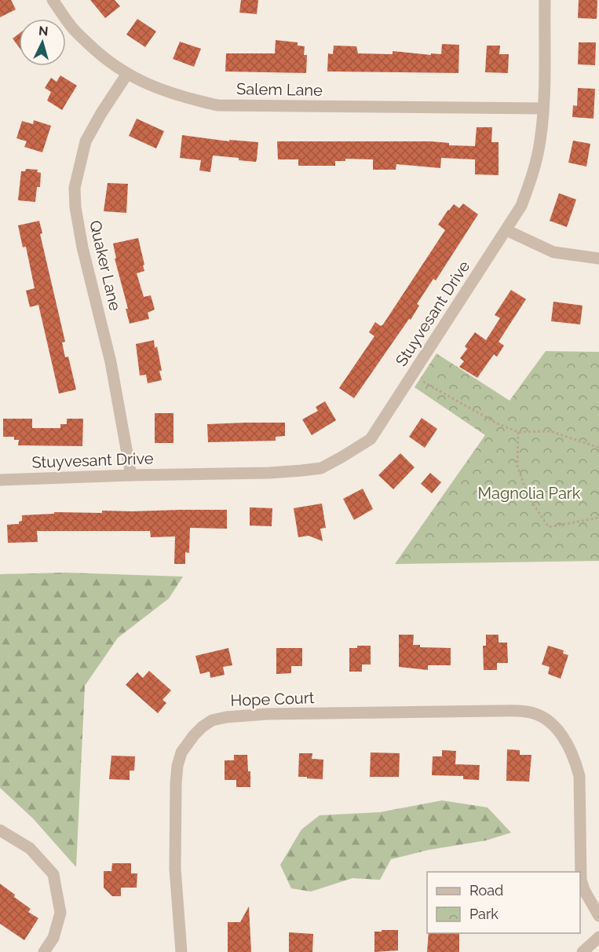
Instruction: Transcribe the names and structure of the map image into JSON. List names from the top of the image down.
{
  "streets": {
    "street": [
      "Salem Lane",
      "Quaker Lane",
      "Stuyvesant Drive",
      "Hope Court"
    ]
  },
  "crossings": [
    ["Salem Lane", "Quaker Lane"],
    ["Salem Lane", "Stuyvesant Drive"],
    ["Quaker Lane", "Stuyvesant Drive"]
  ],
  "parks": ["Magnolia Park"],
  "legend": ["Road", "Park"],
  "north": "top"
}
